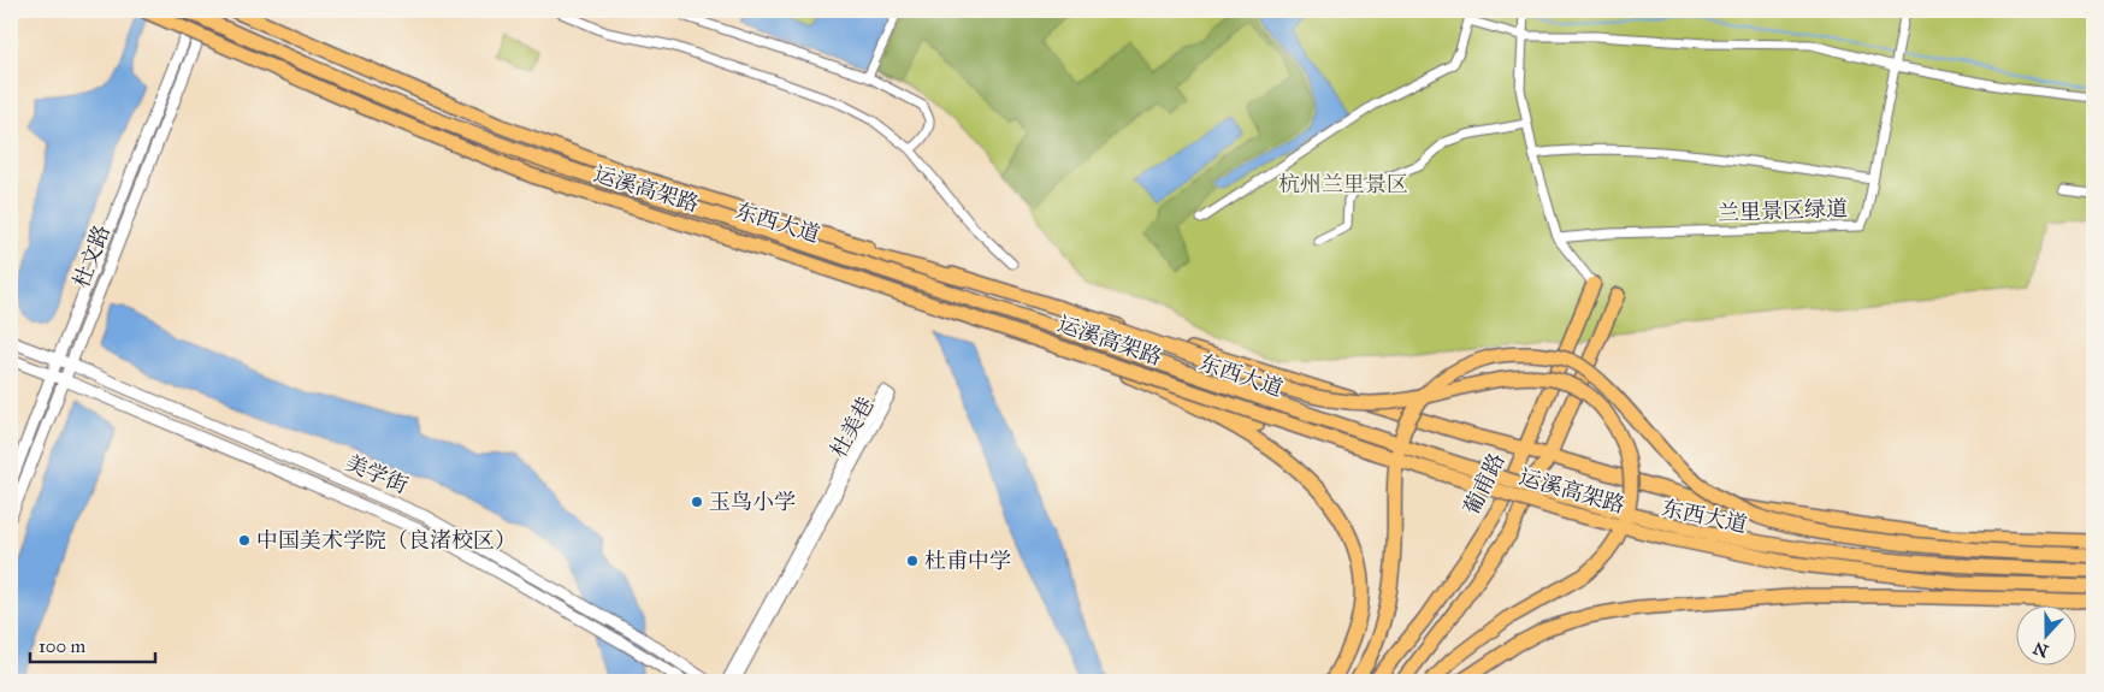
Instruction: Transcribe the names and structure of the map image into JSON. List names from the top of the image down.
{
  "streets": {
    "main road": ["运溪高架路", "东西大道", "葡甫路"],
    "street": [
      "兰里景区绿道",
      "杜文路",
      "杜美巷",
      "美学街"
    ]
  },
  "crossings": [
    ["运溪高架路", "东西大道"],
    ["运溪高架路", "杜文路"],
    ["东西大道", "杜文路"],
    ["东西大道", "葡甫路"],
    ["杜文路", "美学街"]
  ],
  "parks": ["杭州兰里景区"],
  "places": ["玉鸟小学", "中国美术学院（良渚校区）", "杜甫中学"],
  "scale_bar": "100 m",
  "north": "bottom"
}
